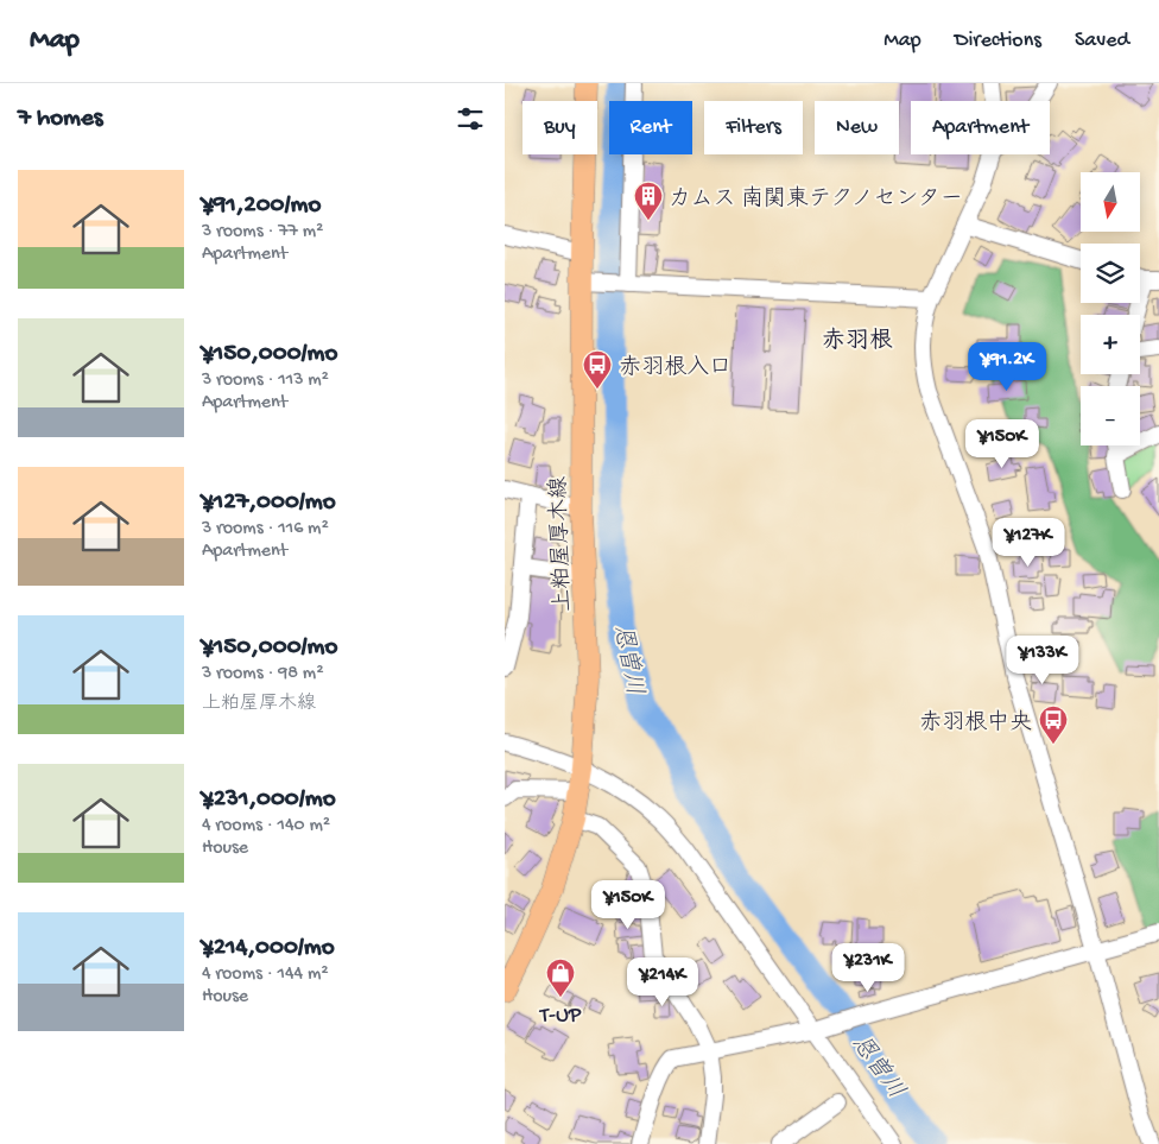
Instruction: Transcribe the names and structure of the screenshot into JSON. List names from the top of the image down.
{
  "streets": {
    "main road": ["上粕屋厚木線"]
  },
  "districts": ["赤羽根"],
  "water": ["恩曽川"],
  "places": {
    "building": ["カムス 南関東テクノセンター"],
    "bus stop": ["赤羽根入口", "赤羽根中央"],
    "shop": ["T-UP"]
  },
  "north": "bottom",
  "page": {
    "header": "Map",
    "nav": ["Map", "Directions", "Saved"],
    "heading": "7 homes",
    "chip": [
      "Buy",
      "Rent",
      "Filters",
      "New",
      "Apartment"
    ],
    "list": [
      {
        "name": "¥91,200/mo",
        "note": "3 rooms · 77 m² · Apartment"
      },
      {
        "name": "¥150,000/mo",
        "note": "3 rooms · 113 m² · Apartment"
      },
      {
        "name": "¥127,000/mo",
        "note": "3 rooms · 116 m² · Apartment"
      },
      {
        "name": "¥150,000/mo",
        "note": "3 rooms · 98 m² · 上粕屋厚木線"
      },
      {
        "name": "¥231,000/mo",
        "note": "4 rooms · 140 m² · House"
      },
      {
        "name": "¥214,000/mo",
        "note": "4 rooms · 144 m² · House"
      }
    ],
    "map_buttons": ["+", "−"],
    "price": [
      "¥91.2K",
      "¥150K",
      "¥127K",
      "¥133K",
      "¥150K",
      "¥231K",
      "¥214K"
    ]
  }
}
